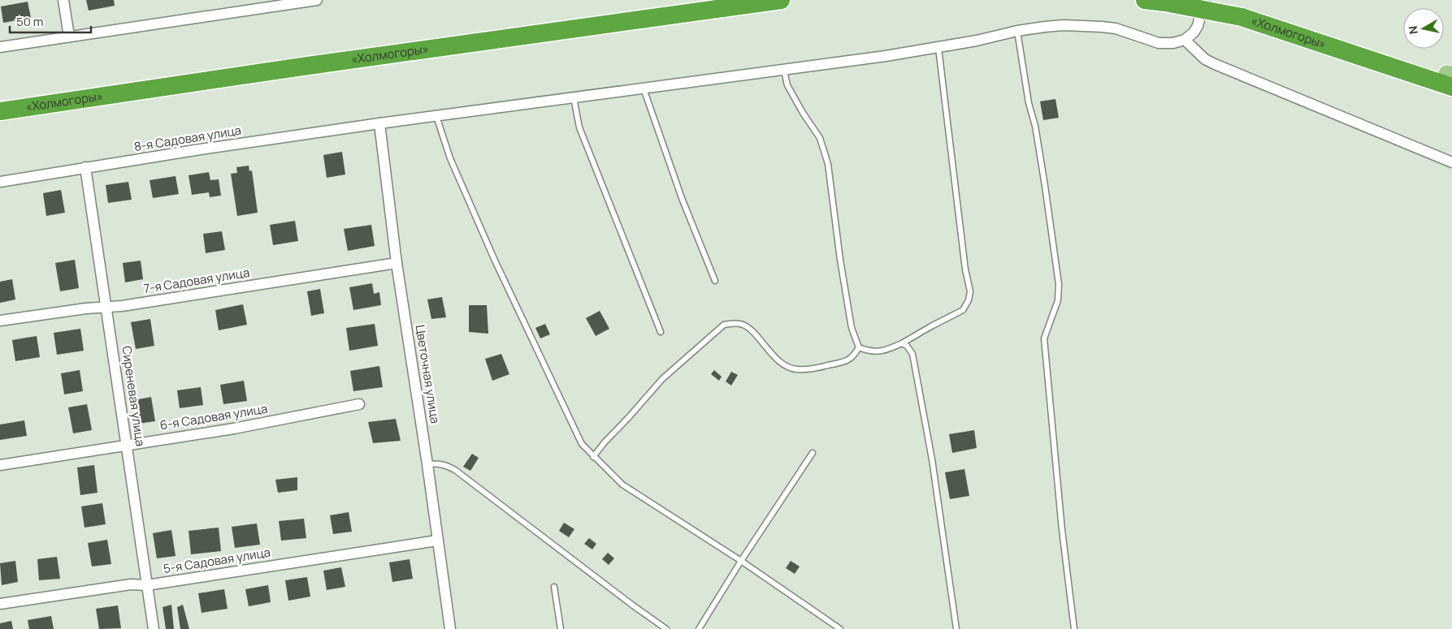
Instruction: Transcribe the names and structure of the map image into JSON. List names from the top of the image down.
{
  "streets": {
    "highway": ["«Холмогоры»"],
    "street": [
      "8-я Садовая улица",
      "7-я Садовая улица",
      "Цветочная улица",
      "Сиреневая улица",
      "6-я Садовая улица",
      "5-я Садовая улица"
    ]
  },
  "crossings": [
    ["8-я Садовая улица", "Цветочная улица"],
    ["8-я Садовая улица", "Сиреневая улица"],
    ["7-я Садовая улица", "Цветочная улица"],
    ["7-я Садовая улица", "Сиреневая улица"],
    ["Цветочная улица", "5-я Садовая улица"],
    ["Сиреневая улица", "6-я Садовая улица"],
    ["Сиреневая улица", "5-я Садовая улица"]
  ],
  "scale_bar": "50 m",
  "north": "left"
}
